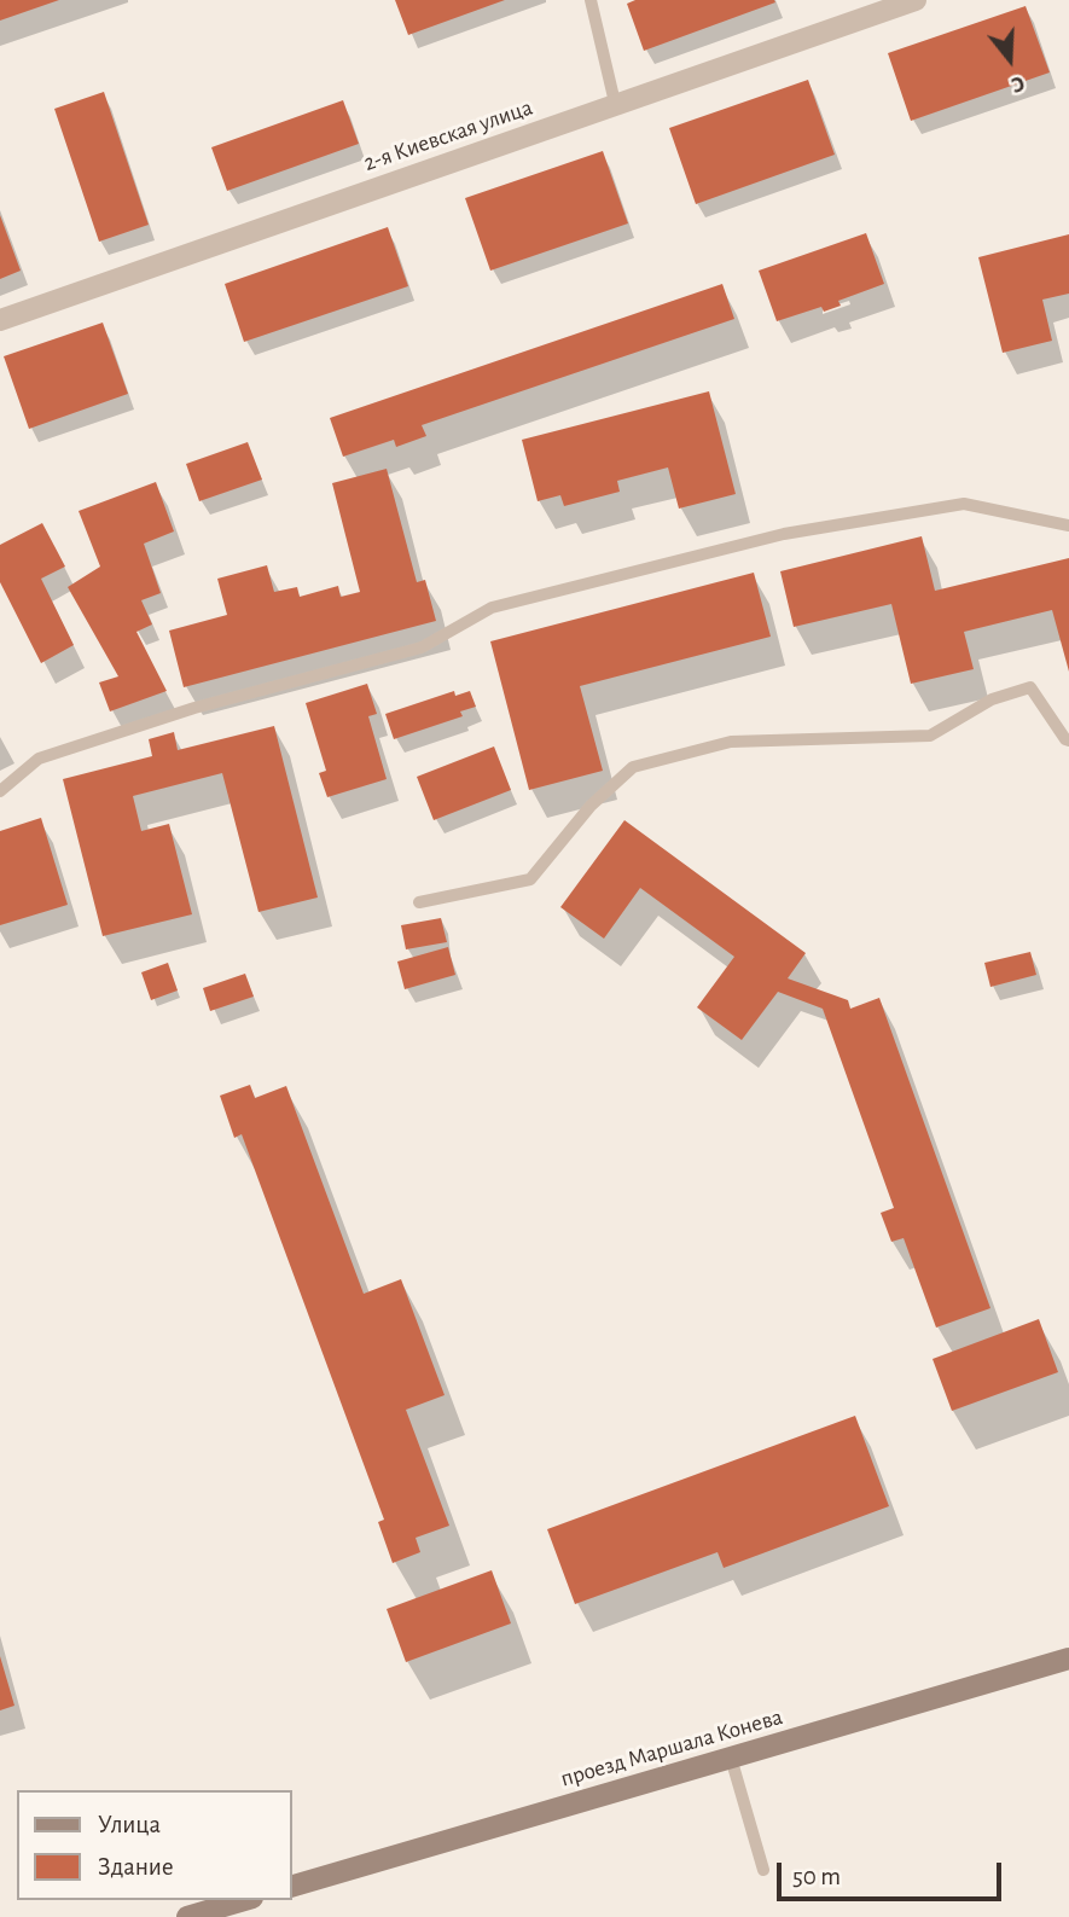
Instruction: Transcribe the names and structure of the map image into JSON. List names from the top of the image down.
{
  "streets": {
    "street": ["2-я Киевская улица", "проезд Маршала Конева"]
  },
  "legend": ["Улица", "Здание"],
  "scale_bar": "50 m",
  "north": "bottom"
}
